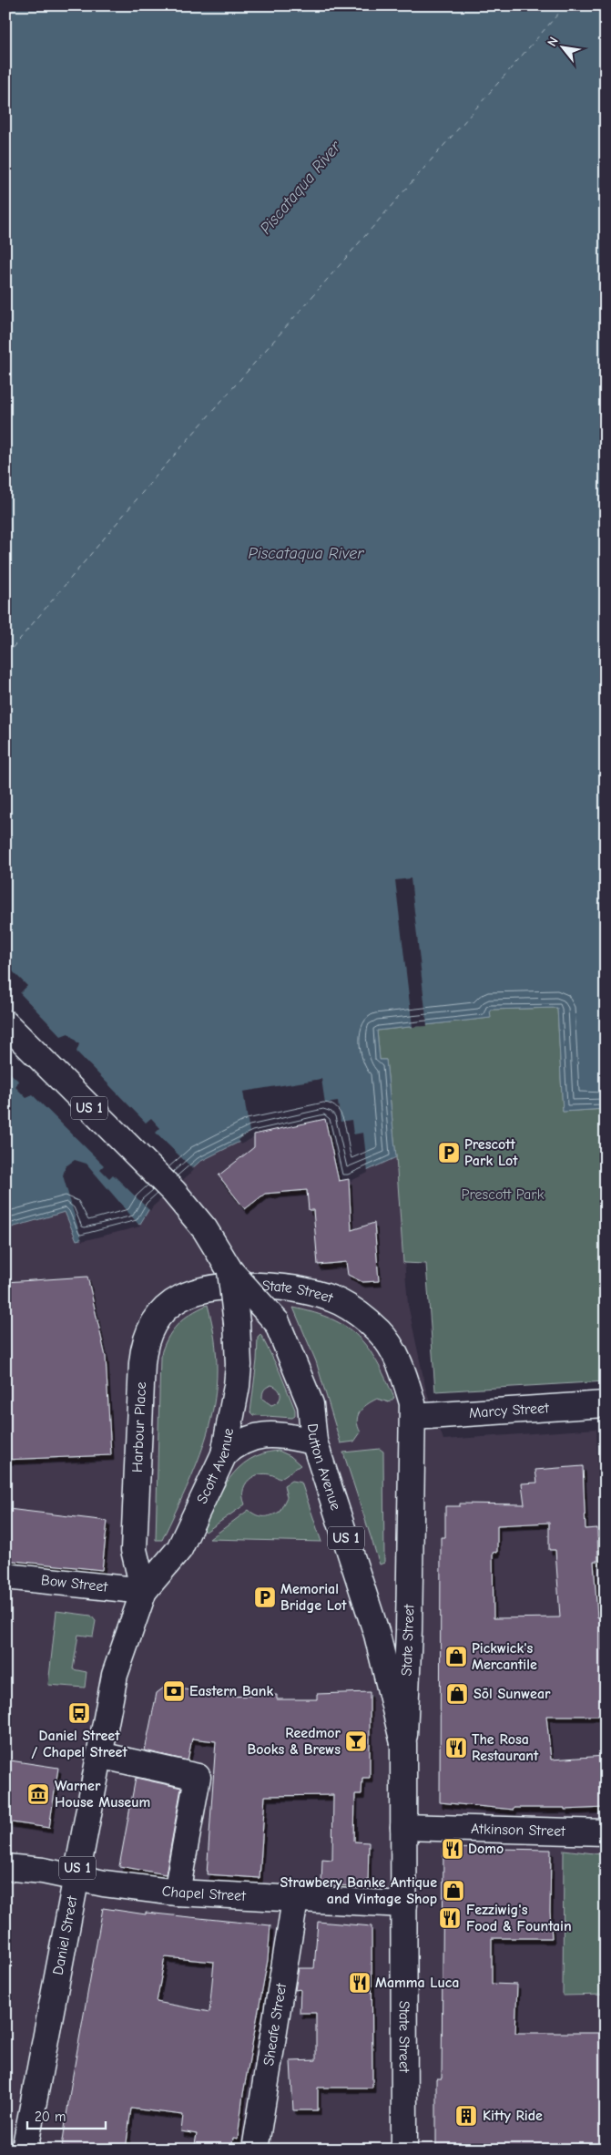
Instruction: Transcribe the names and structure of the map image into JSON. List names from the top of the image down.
{
  "streets": {
    "street": [
      "US 1",
      "State Street",
      "Marcy Street",
      "Harbour Place",
      "Scott Avenue",
      "Dutton Avenue",
      "Bow Street",
      "Atkinson Street",
      "Chapel Street",
      "Daniel Street",
      "Sheafe Street"
    ]
  },
  "crossings": [
    ["US 1", "Scott Avenue"],
    ["US 1", "Dutton Avenue"],
    ["State Street", "Marcy Street"],
    ["State Street", "Harbour Place"],
    ["State Street", "Dutton Avenue"],
    ["State Street", "Atkinson Street"],
    ["State Street", "Chapel Street"],
    ["Harbour Place", "Scott Avenue"],
    ["Harbour Place", "Bow Street"],
    ["Harbour Place", "Daniel Street"],
    ["Scott Avenue", "Dutton Avenue"],
    ["Scott Avenue", "Bow Street"],
    ["Scott Avenue", "Daniel Street"],
    ["Bow Street", "Daniel Street"],
    ["Chapel Street", "Daniel Street"],
    ["Chapel Street", "Sheafe Street"]
  ],
  "water": ["Piscataqua River"],
  "parks": ["Prescott Park"],
  "places": {
    "parking": ["Prescott Park Lot", "Memorial Bridge Lot"],
    "shop": ["Pickwick's Mercantile", "Sōl Sunwear", "Strawbery Banke Antique and Vintage Shop"],
    "bank": ["Eastern Bank"],
    "bus stop": ["Daniel Street / Chapel Street"],
    "bar": ["Reedmor Books & Brews"],
    "restaurant": [
      "The Rosa Restaurant",
      "Domo",
      "Fezziwig's Food & Fountain",
      "Mamma Luca"
    ],
    "museum": ["Warner House Museum"],
    "building": ["Kitty Ride"]
  },
  "scale_bar": "20 m",
  "north": "top left"
}
